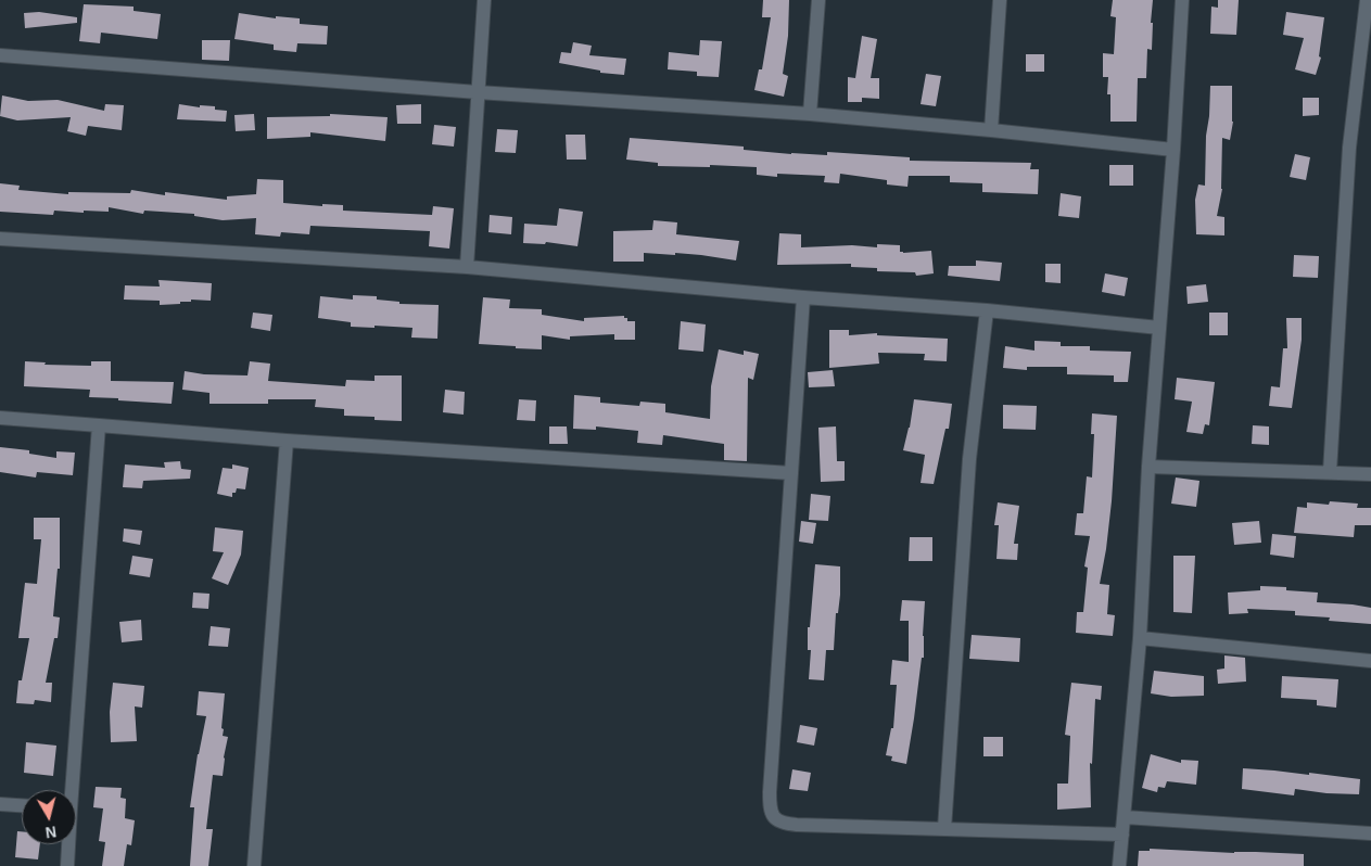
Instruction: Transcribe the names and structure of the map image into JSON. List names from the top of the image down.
{
  "north": "bottom"
}
